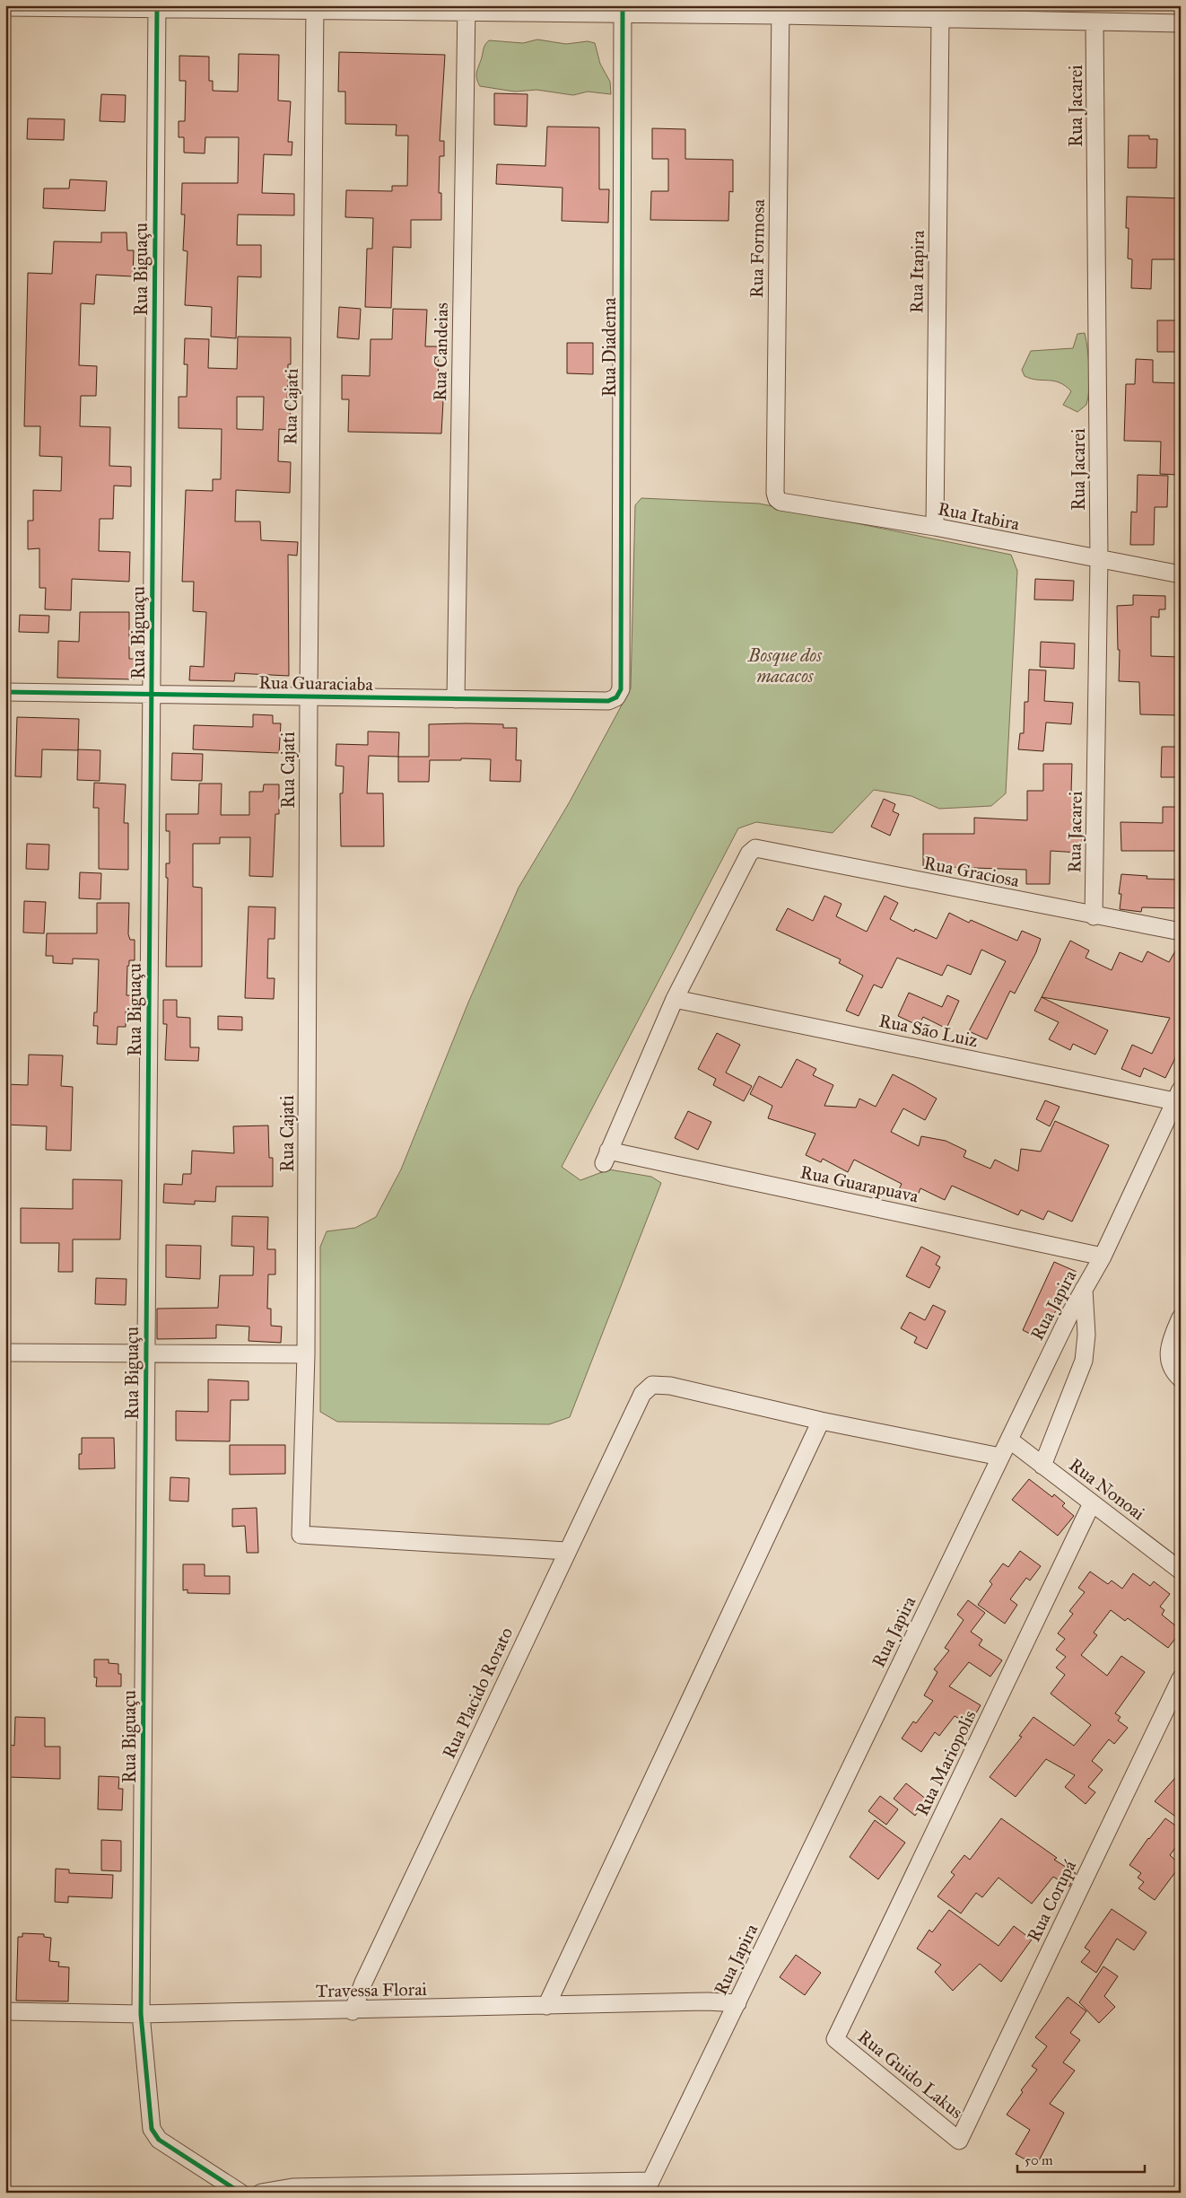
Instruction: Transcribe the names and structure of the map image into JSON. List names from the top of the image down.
{
  "streets": {
    "street": [
      "Rua Jacarei",
      "Rua Formosa",
      "Rua Biguaçu",
      "Rua Itapira",
      "Rua Diadema",
      "Rua Candeias",
      "Rua Cajati",
      "Rua Itabira",
      "Rua Guaraciaba",
      "Rua Graciosa",
      "Rua São Luiz",
      "Rua Guarapuava",
      "Rua Japira",
      "Rua Nonoai",
      "Rua Placido Rorato",
      "Rua Mariopolis",
      "Rua Corupá",
      "Travessa Florai",
      "Rua Guido Lakus"
    ]
  },
  "crossings": [
    ["Rua Jacarei", "Rua Itabira"],
    ["Rua Jacarei", "Rua Graciosa"],
    ["Rua Formosa", "Rua Itabira"],
    ["Rua Biguaçu", "Rua Guaraciaba"],
    ["Rua Biguaçu", "Travessa Florai"],
    ["Rua Itapira", "Rua Itabira"],
    ["Rua Diadema", "Rua Guaraciaba"],
    ["Rua Candeias", "Rua Guaraciaba"],
    ["Rua Cajati", "Rua Guaraciaba"],
    ["Rua Cajati", "Rua Placido Rorato"],
    ["Rua Graciosa", "Rua São Luiz"],
    ["Rua Graciosa", "Rua Guarapuava"],
    ["Rua São Luiz", "Rua Guarapuava"],
    ["Rua São Luiz", "Rua Japira"],
    ["Rua Guarapuava", "Rua Japira"],
    ["Rua Japira", "Rua Nonoai"],
    ["Rua Japira", "Travessa Florai"],
    ["Rua Nonoai", "Rua Mariopolis"],
    ["Rua Placido Rorato", "Travessa Florai"],
    ["Rua Mariopolis", "Rua Guido Lakus"],
    ["Rua Corupá", "Rua Guido Lakus"]
  ],
  "parks": ["Bosque dos macacos"],
  "scale_bar": "50 m"
}
